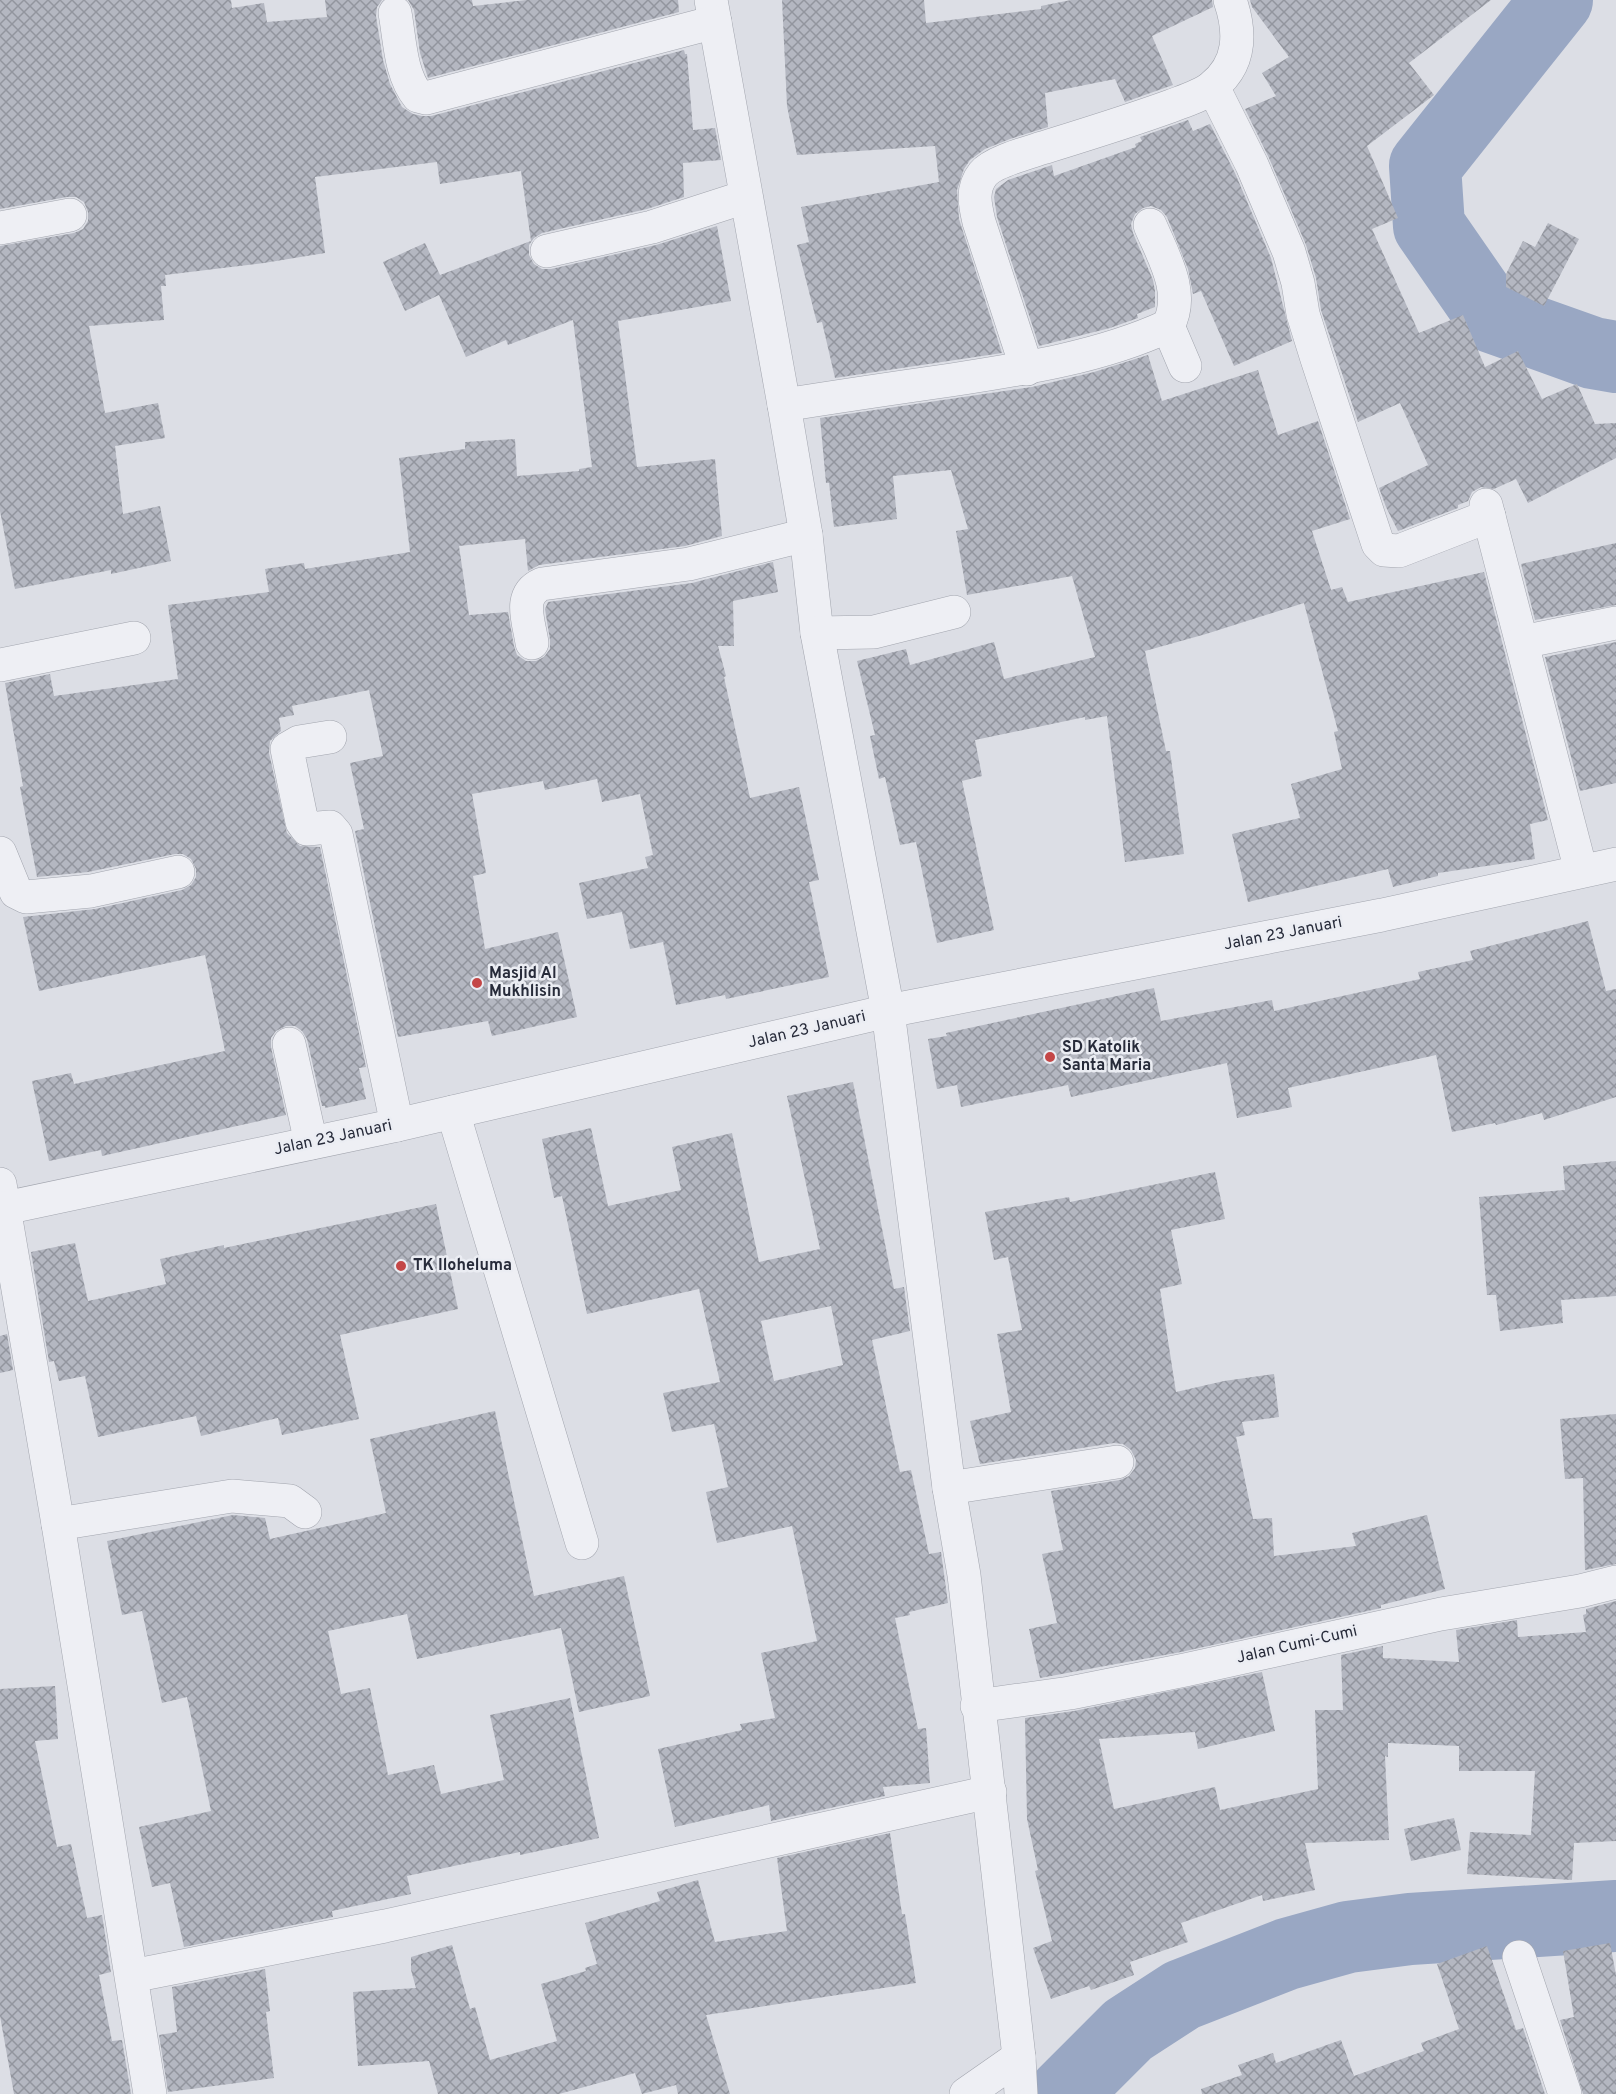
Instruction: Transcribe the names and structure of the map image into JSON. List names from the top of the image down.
{
  "streets": {
    "street": ["Jalan 23 Januari", "Jalan Cumi-Cumi"]
  },
  "places": ["Masjid Al Mukhlisin", "SD Katolik Santa Maria", "TK Iloheluma"]
}
